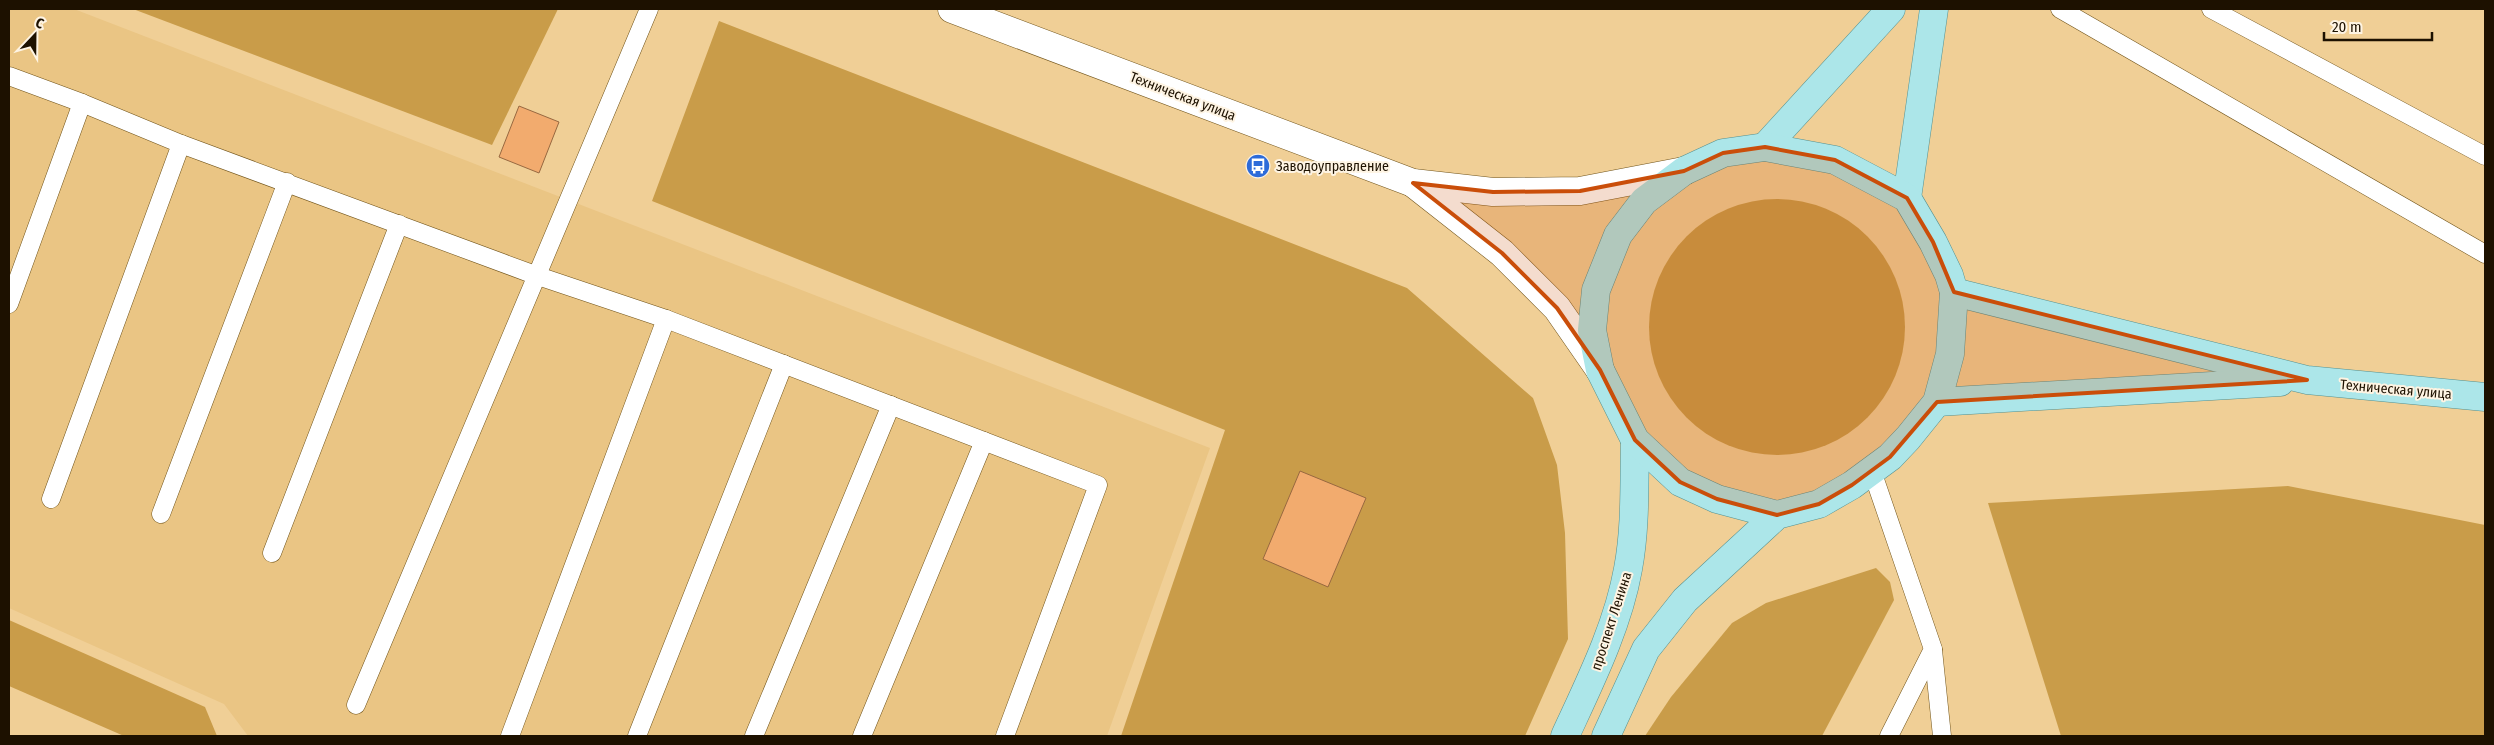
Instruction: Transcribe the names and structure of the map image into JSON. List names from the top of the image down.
{
  "streets": {
    "main road": ["Техническая улица", "проспект Ленина"]
  },
  "places": {
    "bus stop": ["Заводоуправление"]
  },
  "scale_bar": "20 m",
  "north": "top"
}
